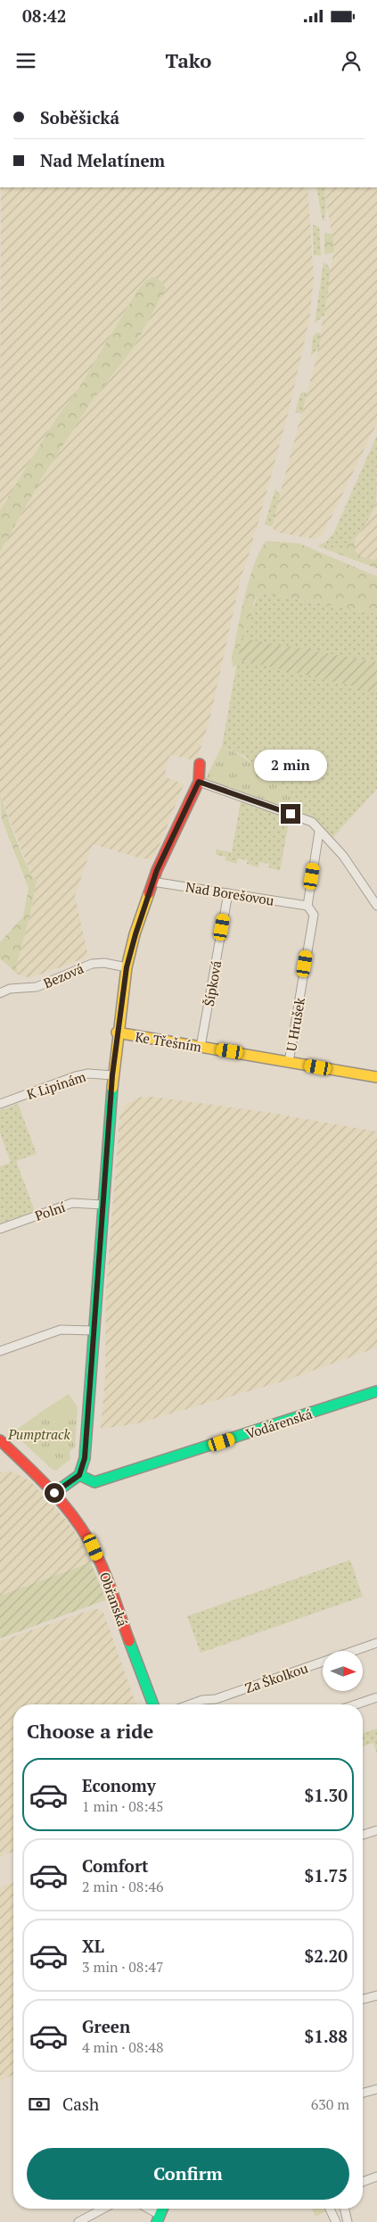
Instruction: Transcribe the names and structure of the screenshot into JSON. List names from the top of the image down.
{
  "streets": {
    "street": [
      "Nad Borešovou",
      "Bezová",
      "Šípková",
      "U Hrušek",
      "Ke Třešním",
      "K Lipinám",
      "Polní",
      "Vodárenská",
      "Obřanská",
      "Za Školkou"
    ]
  },
  "crossings": [
    ["Nad Borešovou", "Šípková"],
    ["Nad Borešovou", "U Hrušek"],
    ["Šípková", "Ke Třešním"],
    ["U Hrušek", "Ke Třešním"]
  ],
  "parks": ["Pumptrack"],
  "north": "right",
  "page": {
    "status": "08:42",
    "header": "Tako",
    "banner": ["Soběšická", "Nad Melatínem"],
    "bubble": "2 min",
    "heading": "Choose a ride",
    "list": [
      {
        "name": "Economy",
        "note": "1 min · 08:45",
        "value": "$1.30"
      },
      {
        "name": "Comfort",
        "note": "2 min · 08:46",
        "value": "$1.75"
      },
      {
        "name": "XL",
        "note": "3 min · 08:47",
        "value": "$2.20"
      },
      {
        "name": "Green",
        "note": "4 min · 08:48",
        "value": "$1.88"
      }
    ],
    "pay": ["Cash", "630 m"],
    "buttons": "Confirm"
  }
}
